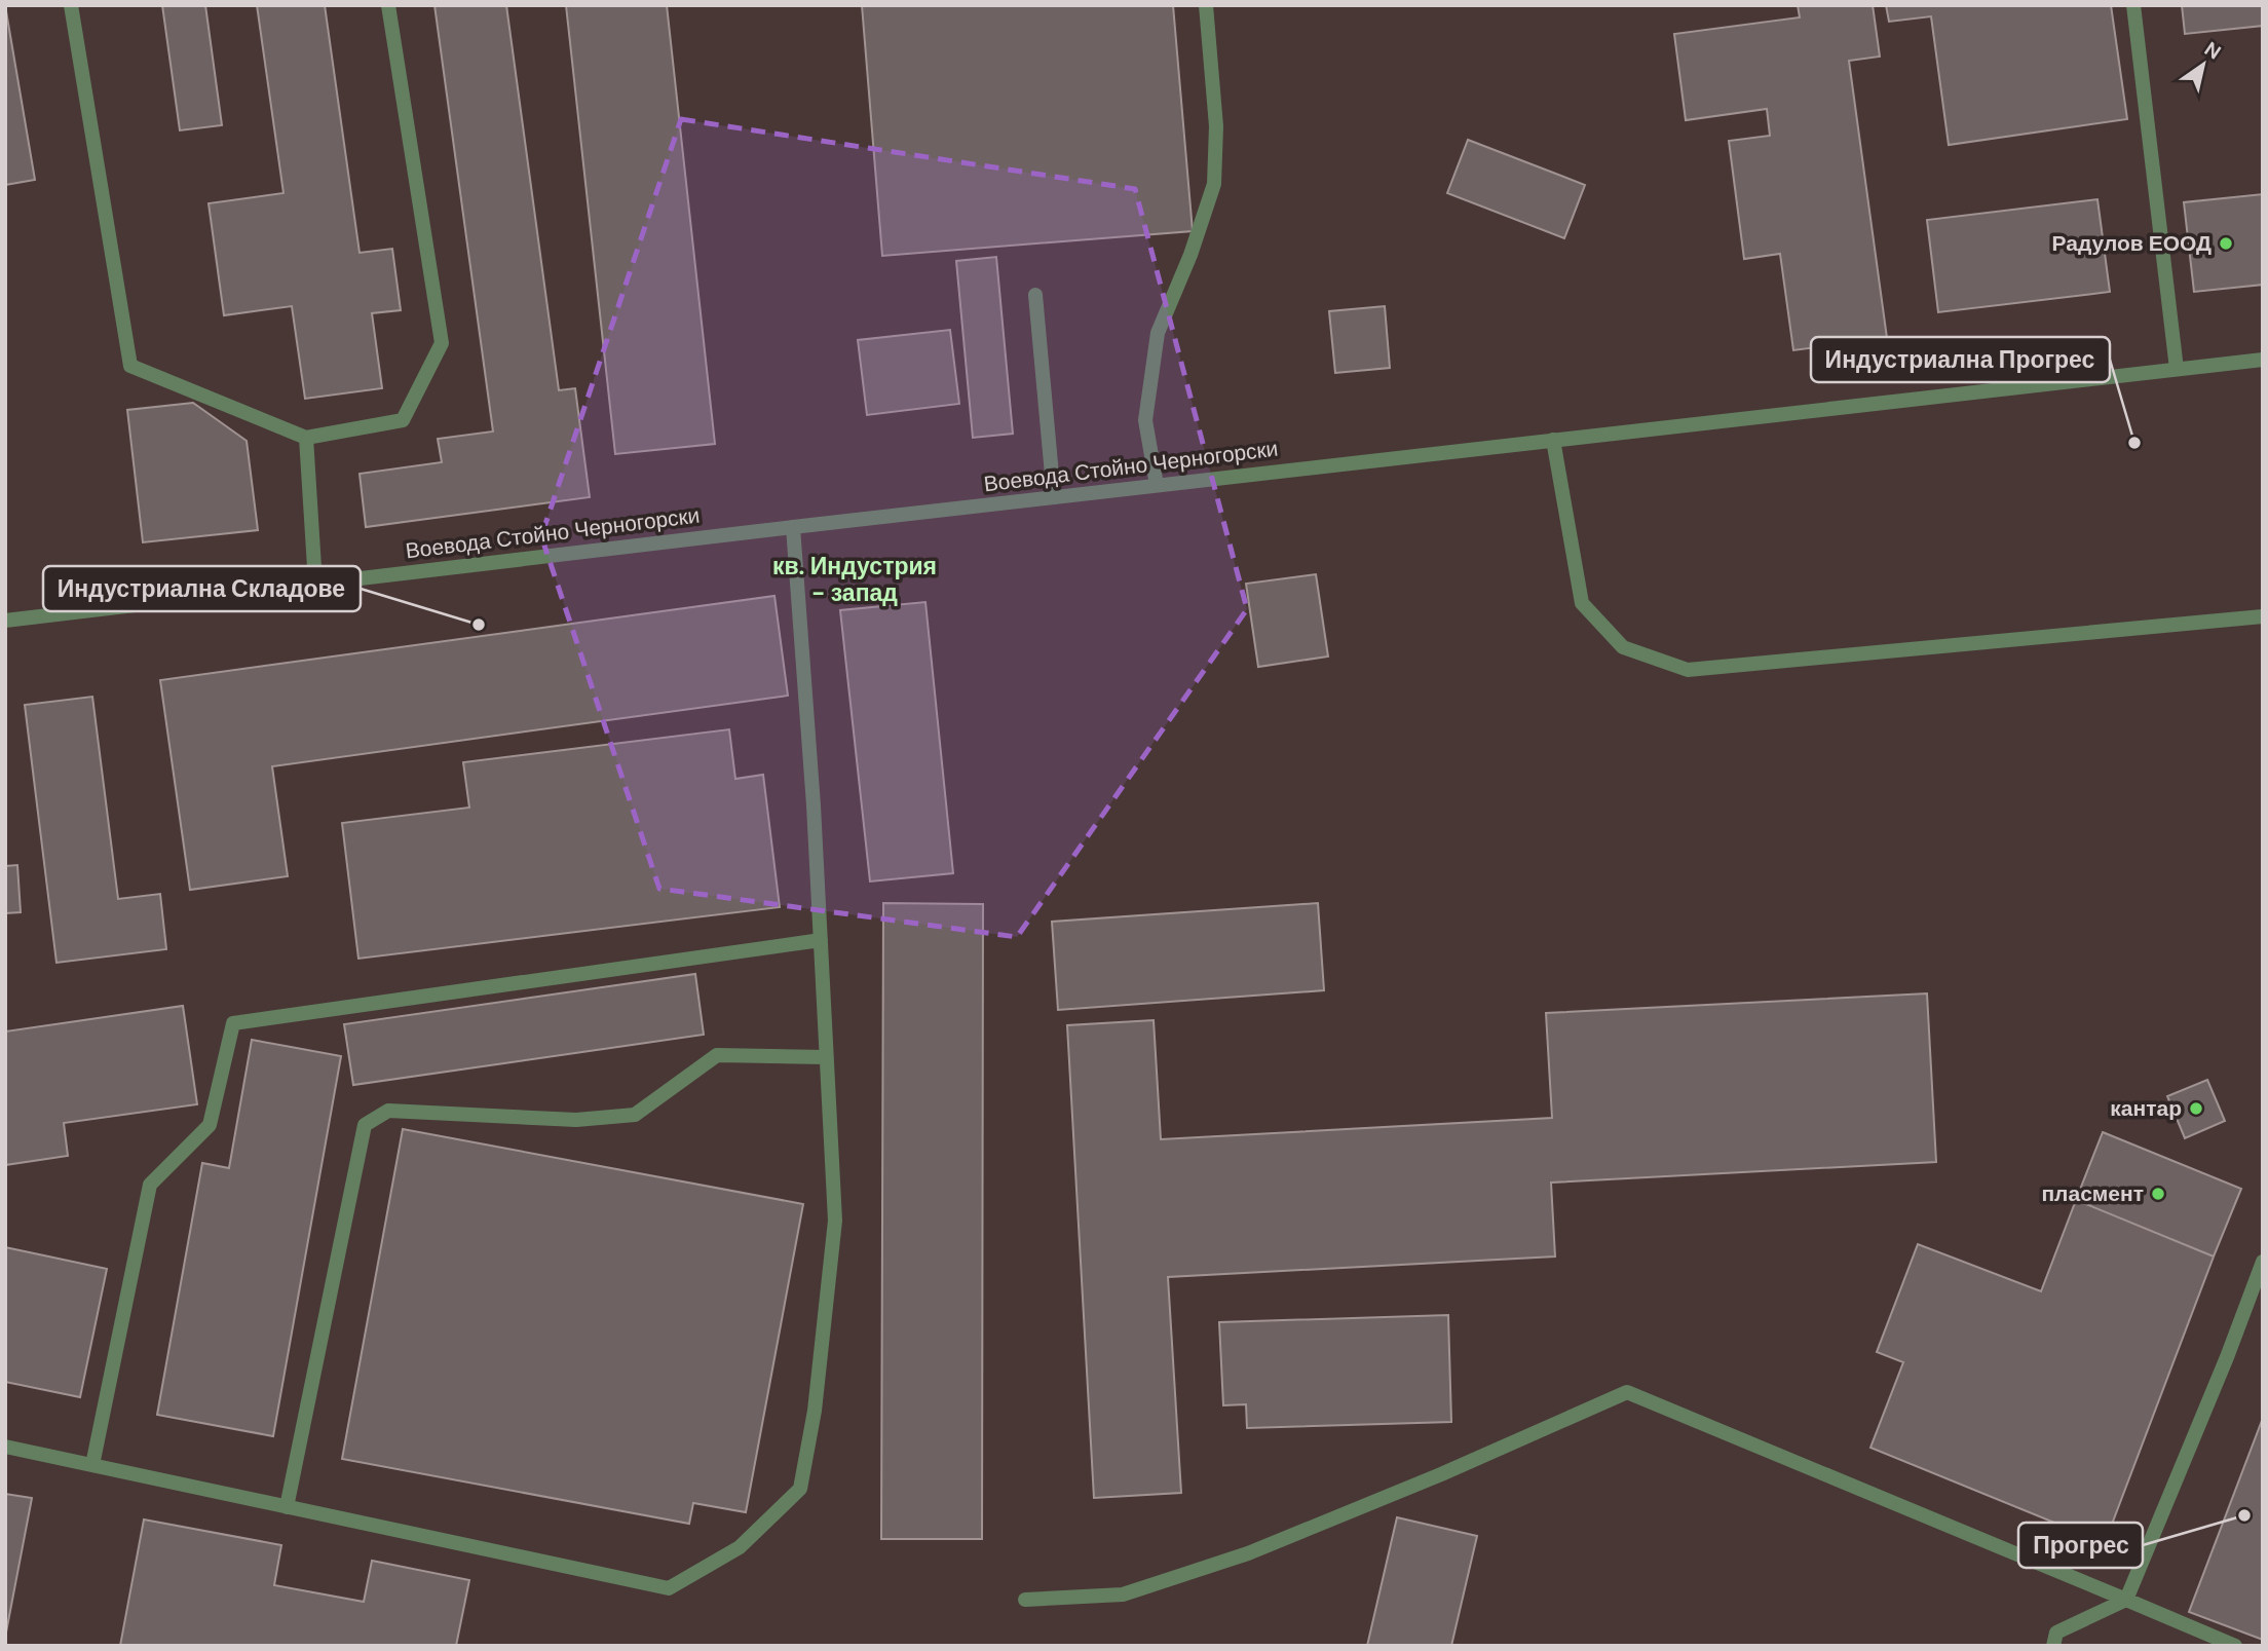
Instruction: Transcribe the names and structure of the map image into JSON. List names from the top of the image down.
{
  "streets": {
    "street": ["Воевода Стойно Черногорски"]
  },
  "districts": ["кв. Индустрия - запад"],
  "places": [
    "Радулов ЕООД",
    "Индустриална Прогрес",
    "Индустриална Складове",
    "кантар",
    "пласмент",
    "Прогрес"
  ],
  "north": "top right"
}
